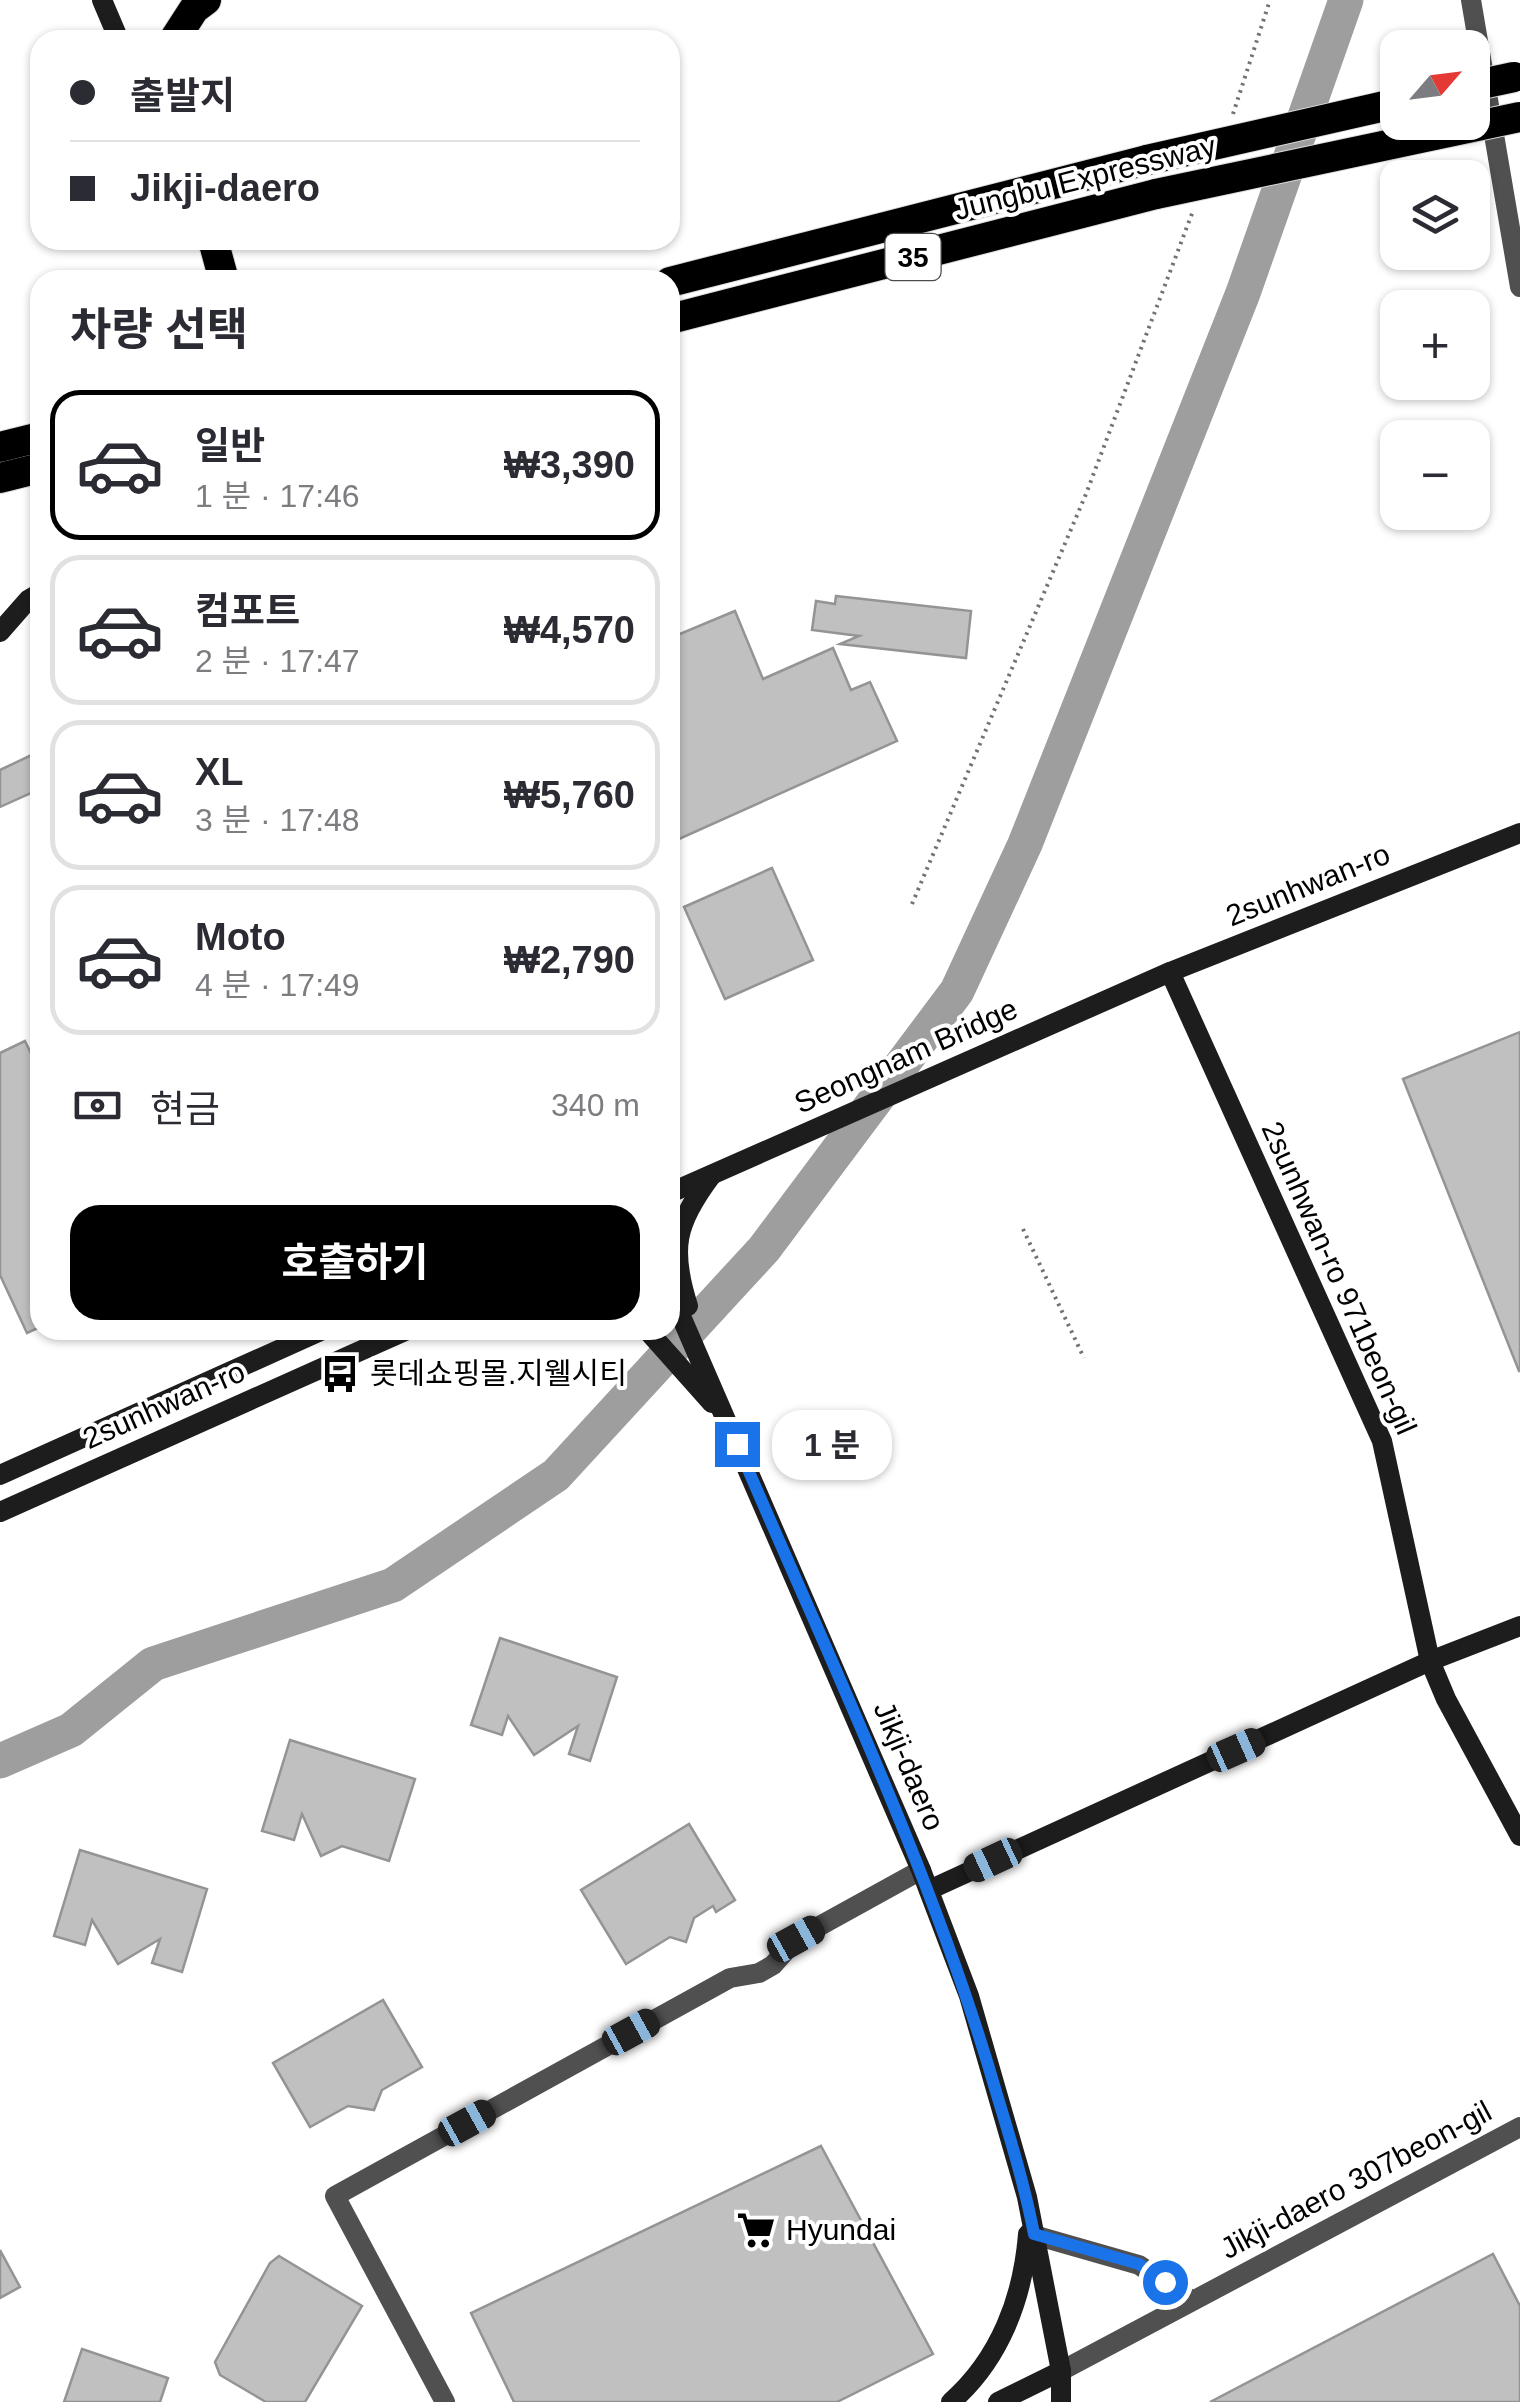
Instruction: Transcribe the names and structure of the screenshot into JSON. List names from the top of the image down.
{
  "streets": {
    "highway": ["Jungbu Expressway", "35"],
    "street": [
      "2sunhwan-ro",
      "Seongnam Bridge",
      "2sunhwan-ro 971beon-gil",
      "Jikji-daero",
      "Jikji-daero 307beon-gil"
    ]
  },
  "crossings": [
    ["2sunhwan-ro", "Seongnam Bridge"],
    ["2sunhwan-ro", "2sunhwan-ro 971beon-gil"],
    ["Jikji-daero", "Jikji-daero 307beon-gil"]
  ],
  "places": {
    "bus stop": ["롯데쇼핑몰.지웰시티"],
    "supermarket": ["Hyundai"]
  },
  "north": "top right",
  "page": {
    "map_buttons": ["+", "−"],
    "banner": ["출발지", "Jikji-daero"],
    "heading": "차량 선택",
    "list": [
      {
        "name": "일반",
        "note": "1 분 · 17:46",
        "value": "₩3,390"
      },
      {
        "name": "컴포트",
        "note": "2 분 · 17:47",
        "value": "₩4,570"
      },
      {
        "name": "XL",
        "note": "3 분 · 17:48",
        "value": "₩5,760"
      },
      {
        "name": "Moto",
        "note": "4 분 · 17:49",
        "value": "₩2,790"
      }
    ],
    "pay": ["현금", "340 m"],
    "buttons": "호출하기",
    "bubble": "1 분"
  }
}
